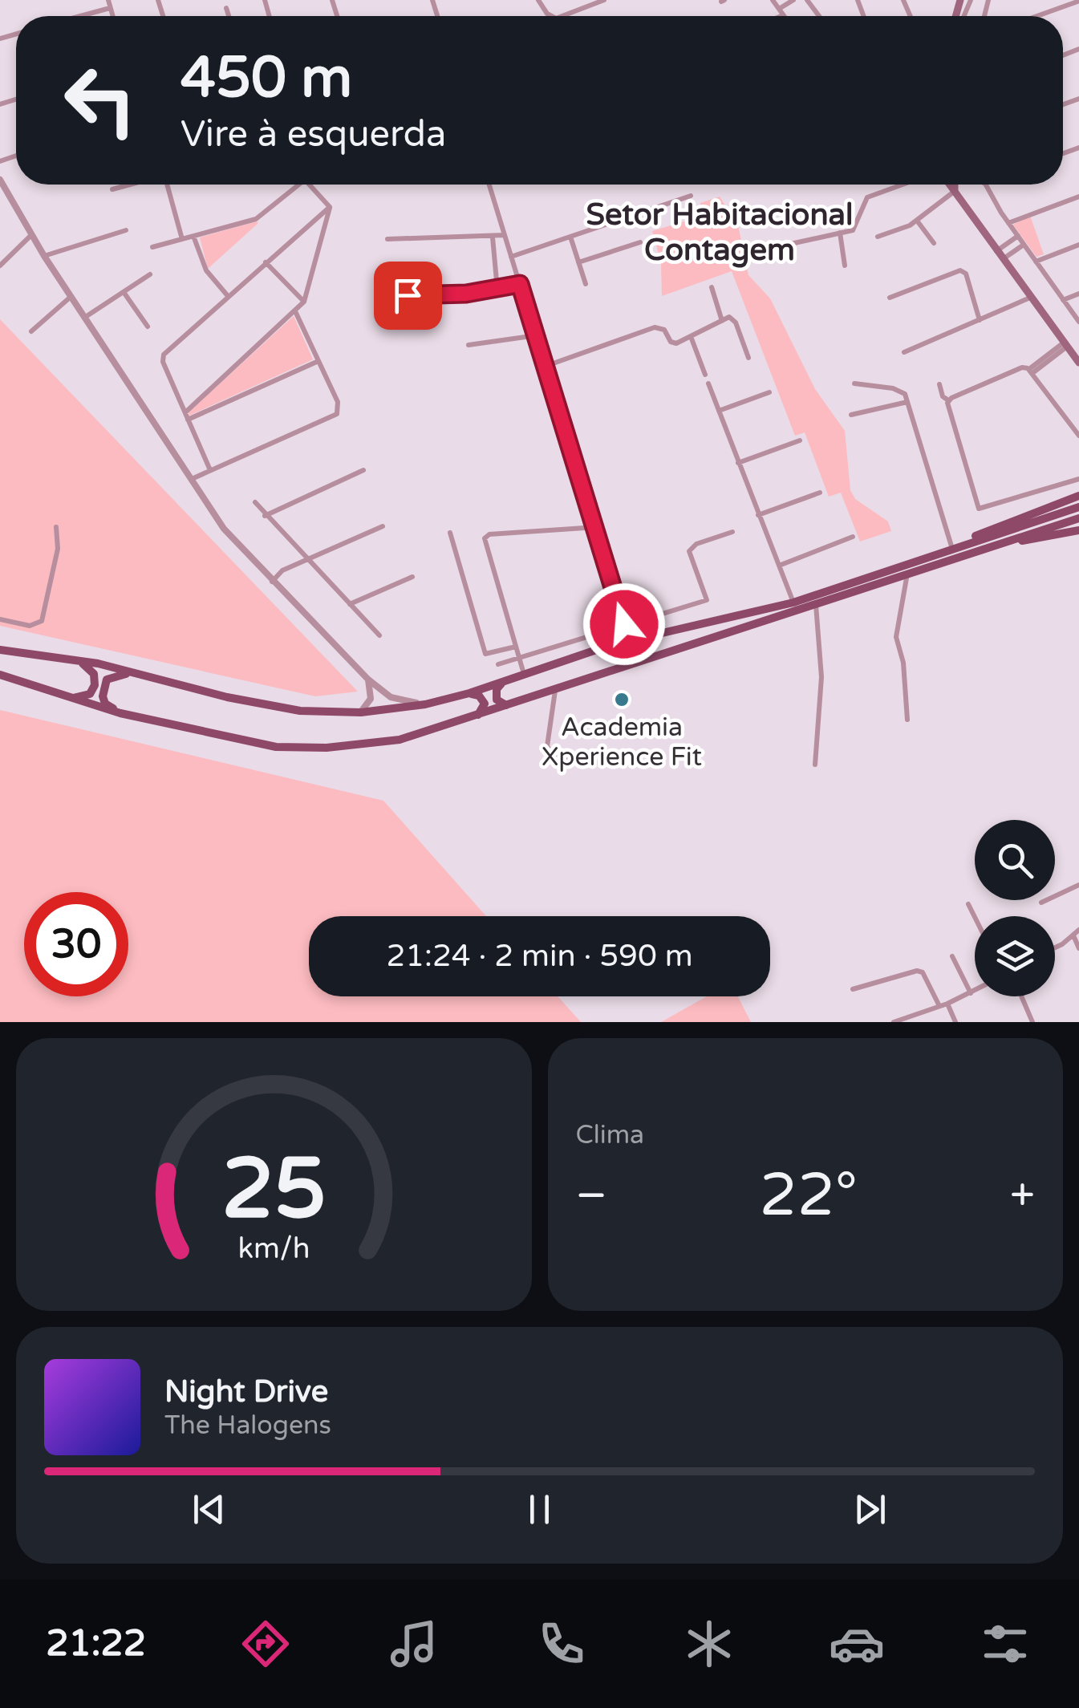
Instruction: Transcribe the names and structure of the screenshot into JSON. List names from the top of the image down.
{
  "districts": ["Setor Habitacional Contagem"],
  "places": ["Academia Xperience Fit"],
  "page": {
    "turn": ["450 m", "Vire à esquerda"],
    "limit": "30",
    "trip": "21:24 · 2 min · 590 m",
    "tile": "Clima",
    "heat": ["−", "22°", "+"],
    "song": ["Night Drive", "The Halogens"],
    "tabs": "21:22",
    "gauge": ["25", "km/h"]
  }
}
